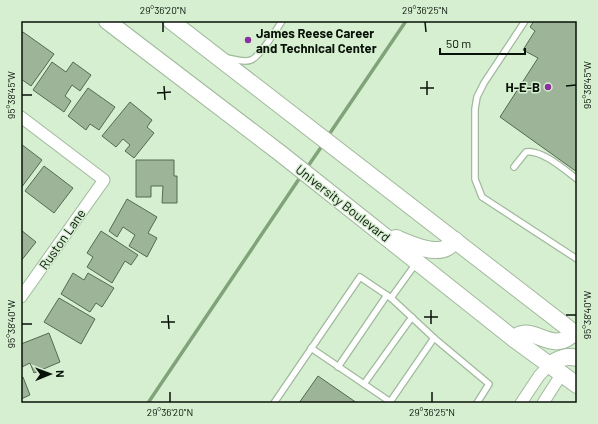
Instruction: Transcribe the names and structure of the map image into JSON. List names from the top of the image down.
{
  "streets": {
    "main road": ["University Boulevard"],
    "street": ["Ruston Lane"]
  },
  "places": ["James Reese Career and Technical Center", "H-E-B"],
  "scale_bar": "50 m",
  "north": "right",
  "coordinates": [
    "29°36'20\"N",
    "29°36'25\"N",
    "95°38'45\"W",
    "95°38'40\"W"
  ]
}
